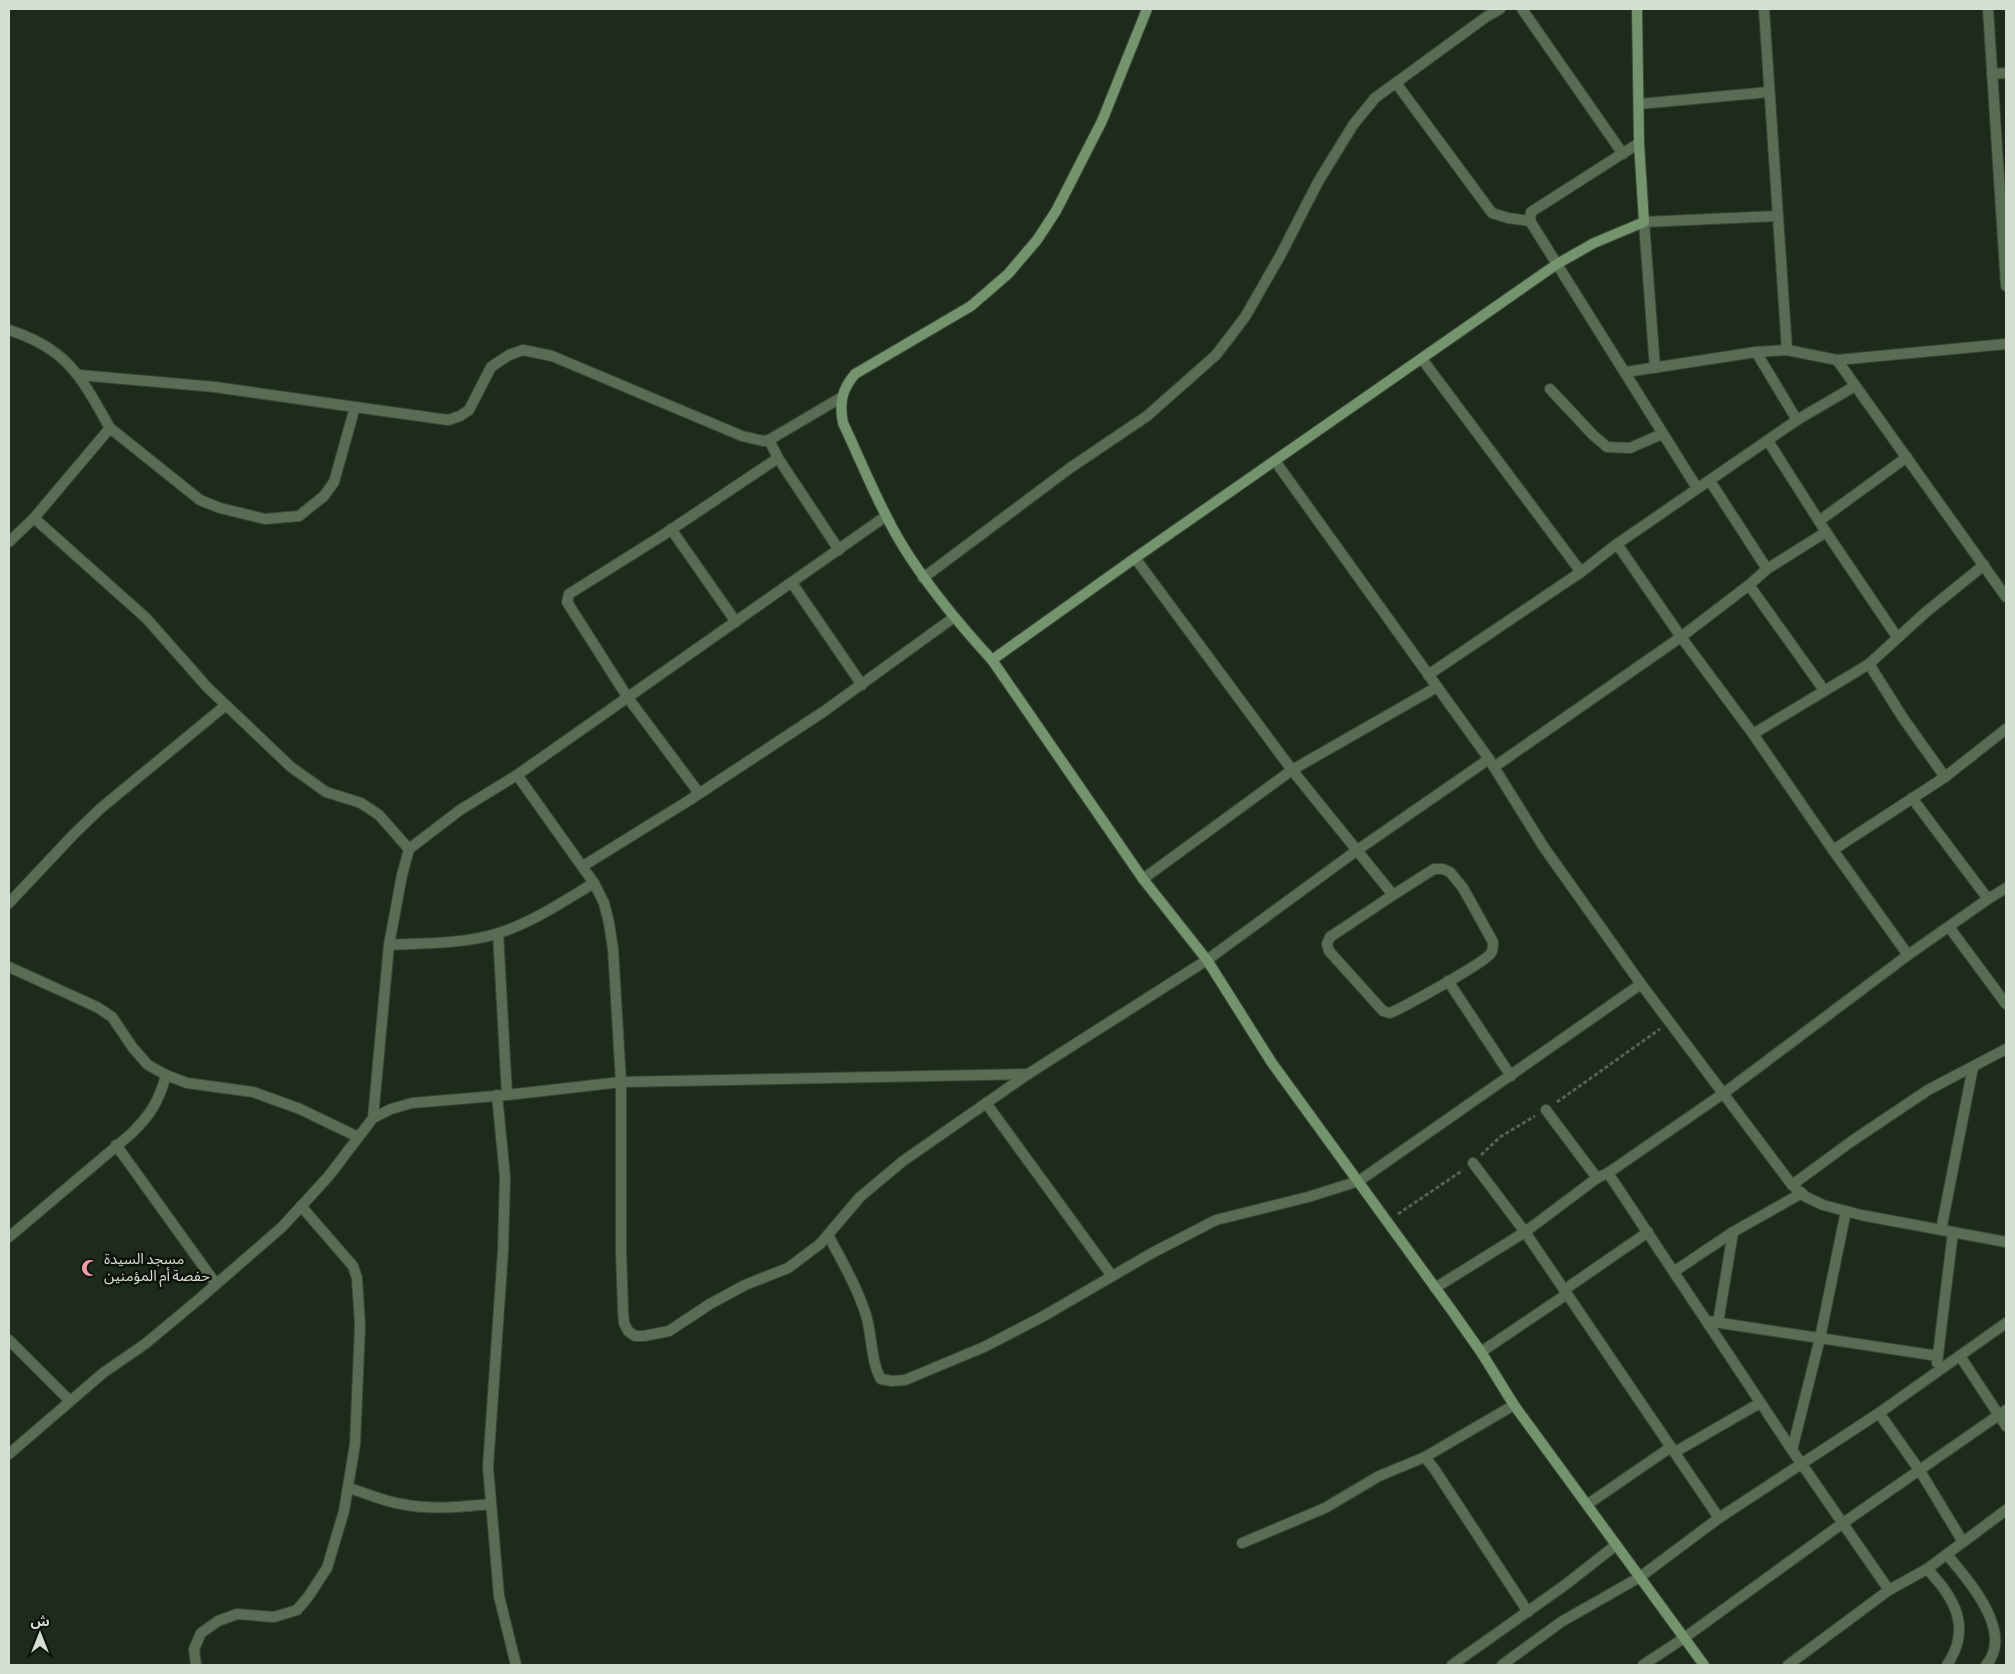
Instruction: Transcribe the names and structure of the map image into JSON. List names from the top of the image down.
{
  "places": {
    "mosque": ["مسجد السيدة حفصة أم المؤمنين"]
  },
  "north": "top"
}
